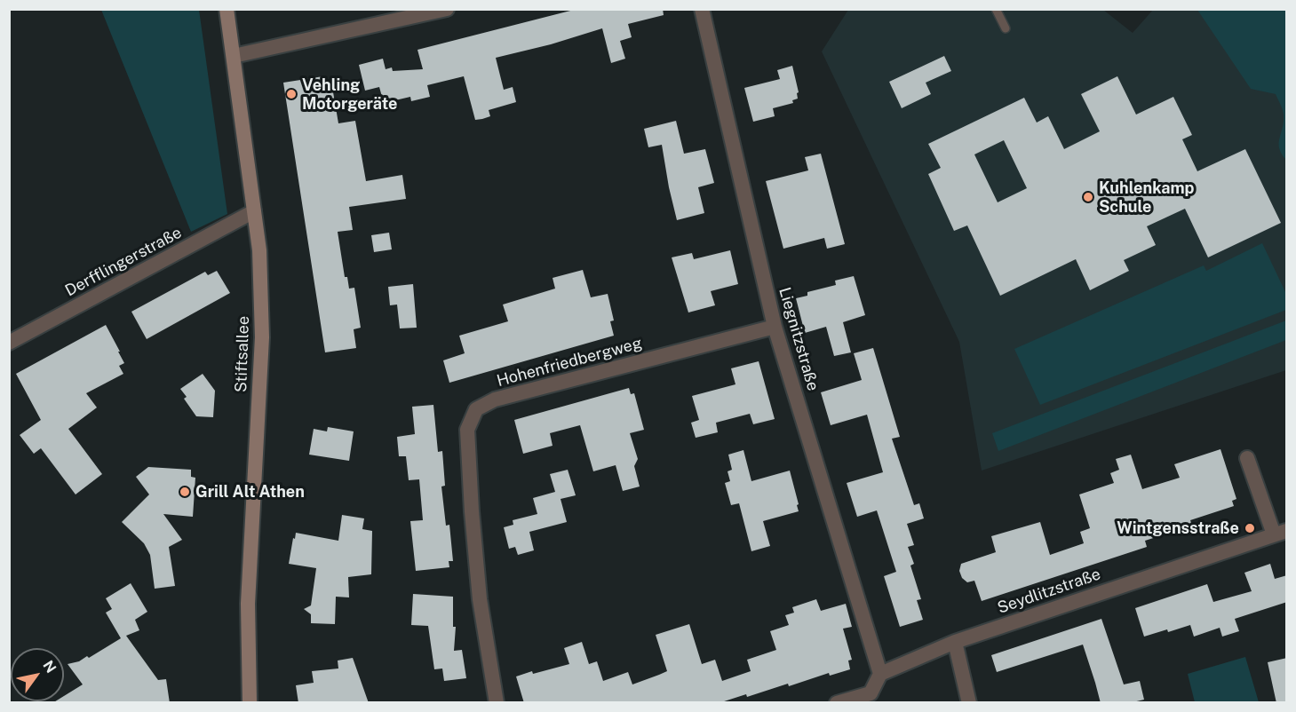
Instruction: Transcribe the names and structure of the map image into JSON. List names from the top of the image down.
{
  "streets": {
    "main road": ["Stiftsallee"],
    "street": [
      "Derfflingerstraße",
      "Liegnitzstraße",
      "Hohenfriedbergweg",
      "Seydlitzstraße"
    ]
  },
  "crossings": [
    ["Derfflingerstraße", "Stiftsallee"],
    ["Liegnitzstraße", "Hohenfriedbergweg"],
    ["Liegnitzstraße", "Seydlitzstraße"]
  ],
  "places": [
    "Vehling Motorgeräte",
    "Kuhlenkamp Schule",
    "Grill Alt Athen",
    "Wintgensstraße"
  ],
  "north": "top right"
}
